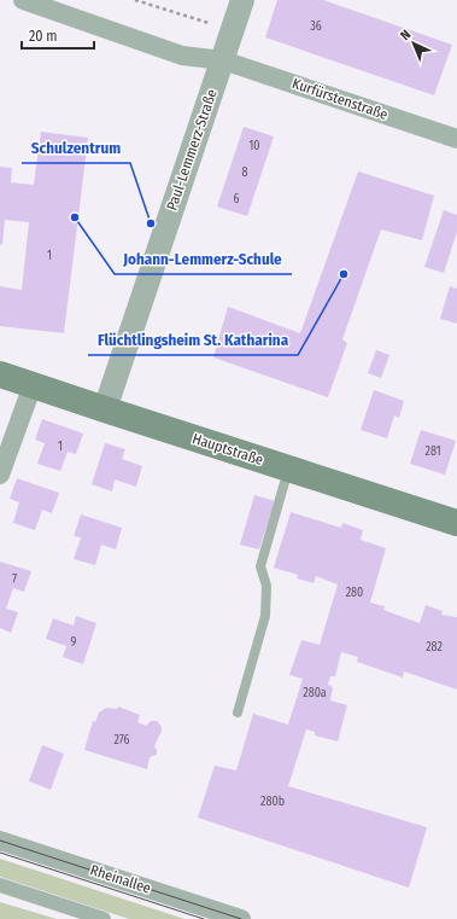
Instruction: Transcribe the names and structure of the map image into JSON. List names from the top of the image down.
{
  "streets": {
    "main road": ["Hauptstraße"],
    "street": ["Kurfürstenstraße", "Paul-Lemmerz-Straße", "Rheinallee"]
  },
  "crossings": [
    ["Kurfürstenstraße", "Paul-Lemmerz-Straße"],
    ["Paul-Lemmerz-Straße", "Hauptstraße"]
  ],
  "places": ["Johann-Lemmerz-Schule", "Schulzentrum", "Flüchtlingsheim St. Katharina"],
  "house_numbers": [
    "36",
    "10",
    "8",
    "6",
    "1",
    "1",
    "281",
    "7",
    "280",
    "9",
    "282",
    "280a",
    "276",
    "280b"
  ],
  "scale_bar": "20 m",
  "north": "top left"
}
